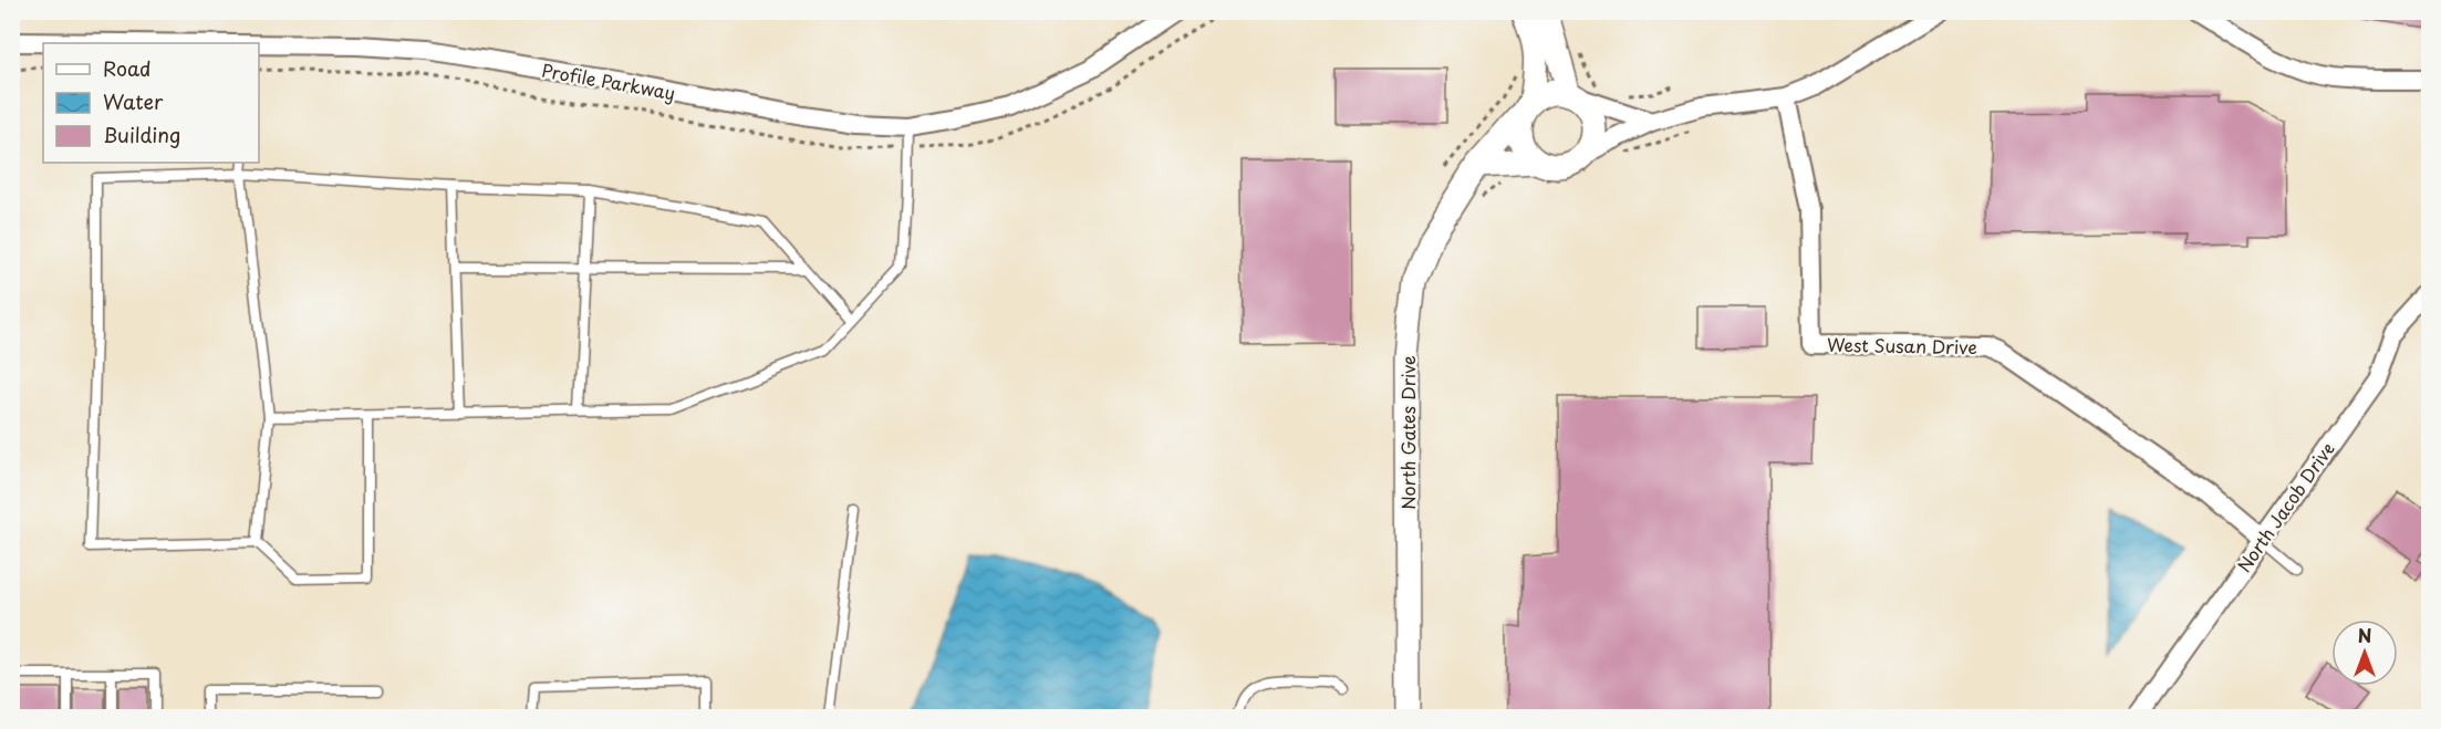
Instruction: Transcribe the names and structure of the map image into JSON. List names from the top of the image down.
{
  "streets": {
    "street": [
      "Profile Parkway",
      "West Susan Drive",
      "North Gates Drive",
      "North Jacob Drive"
    ]
  },
  "crossings": [
    ["West Susan Drive", "North Jacob Drive"]
  ],
  "legend": ["Road", "Water", "Building"],
  "north": "top"
}
